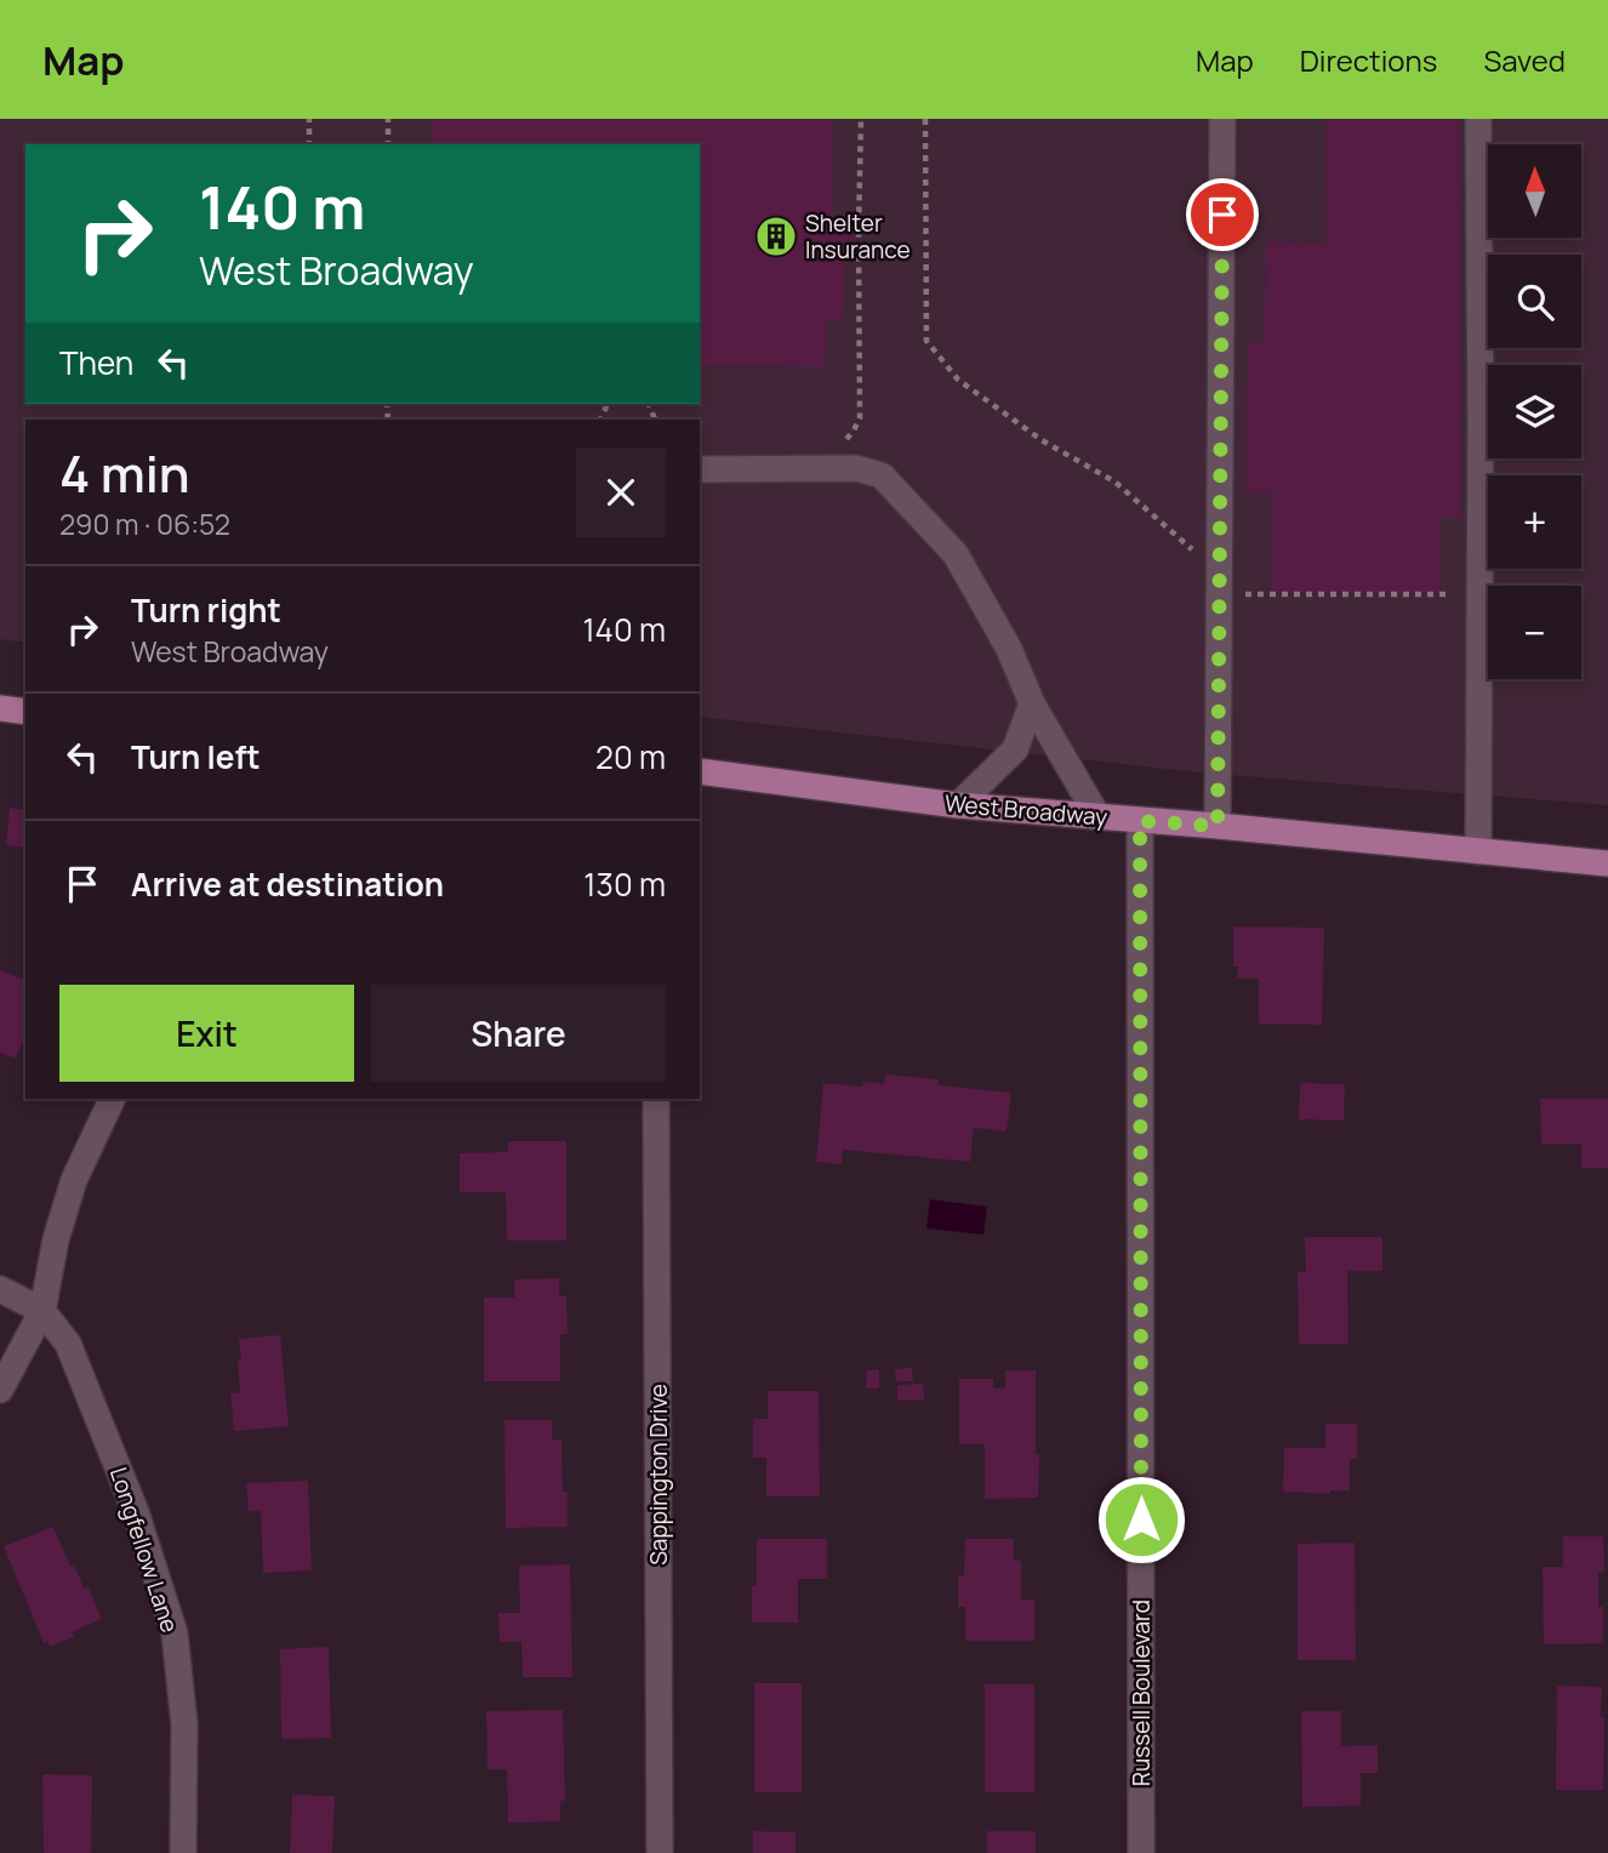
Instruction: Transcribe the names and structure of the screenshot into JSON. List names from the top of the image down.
{
  "streets": {
    "main road": ["West Broadway"],
    "street": ["Sappington Drive", "Longfellow Lane", "Russell Boulevard"]
  },
  "crossings": [
    ["West Broadway", "Russell Boulevard"]
  ],
  "places": {
    "building": ["Shelter Insurance"]
  },
  "north": "top",
  "page": {
    "header": "Map",
    "nav": ["Map", "Directions", "Saved"],
    "map_buttons": ["+", "−"],
    "turn": ["140 m", "West Broadway"],
    "then": "Then",
    "heading": ["4 min", "290 m · 06:52"],
    "list": [
      {
        "name": "Turn right",
        "note": "West Broadway",
        "value": "140 m"
      },
      {
        "name": "Turn left",
        "value": "20 m"
      },
      {
        "name": "Arrive at destination",
        "value": "130 m"
      }
    ],
    "buttons": ["Exit", "Share"]
  }
}
